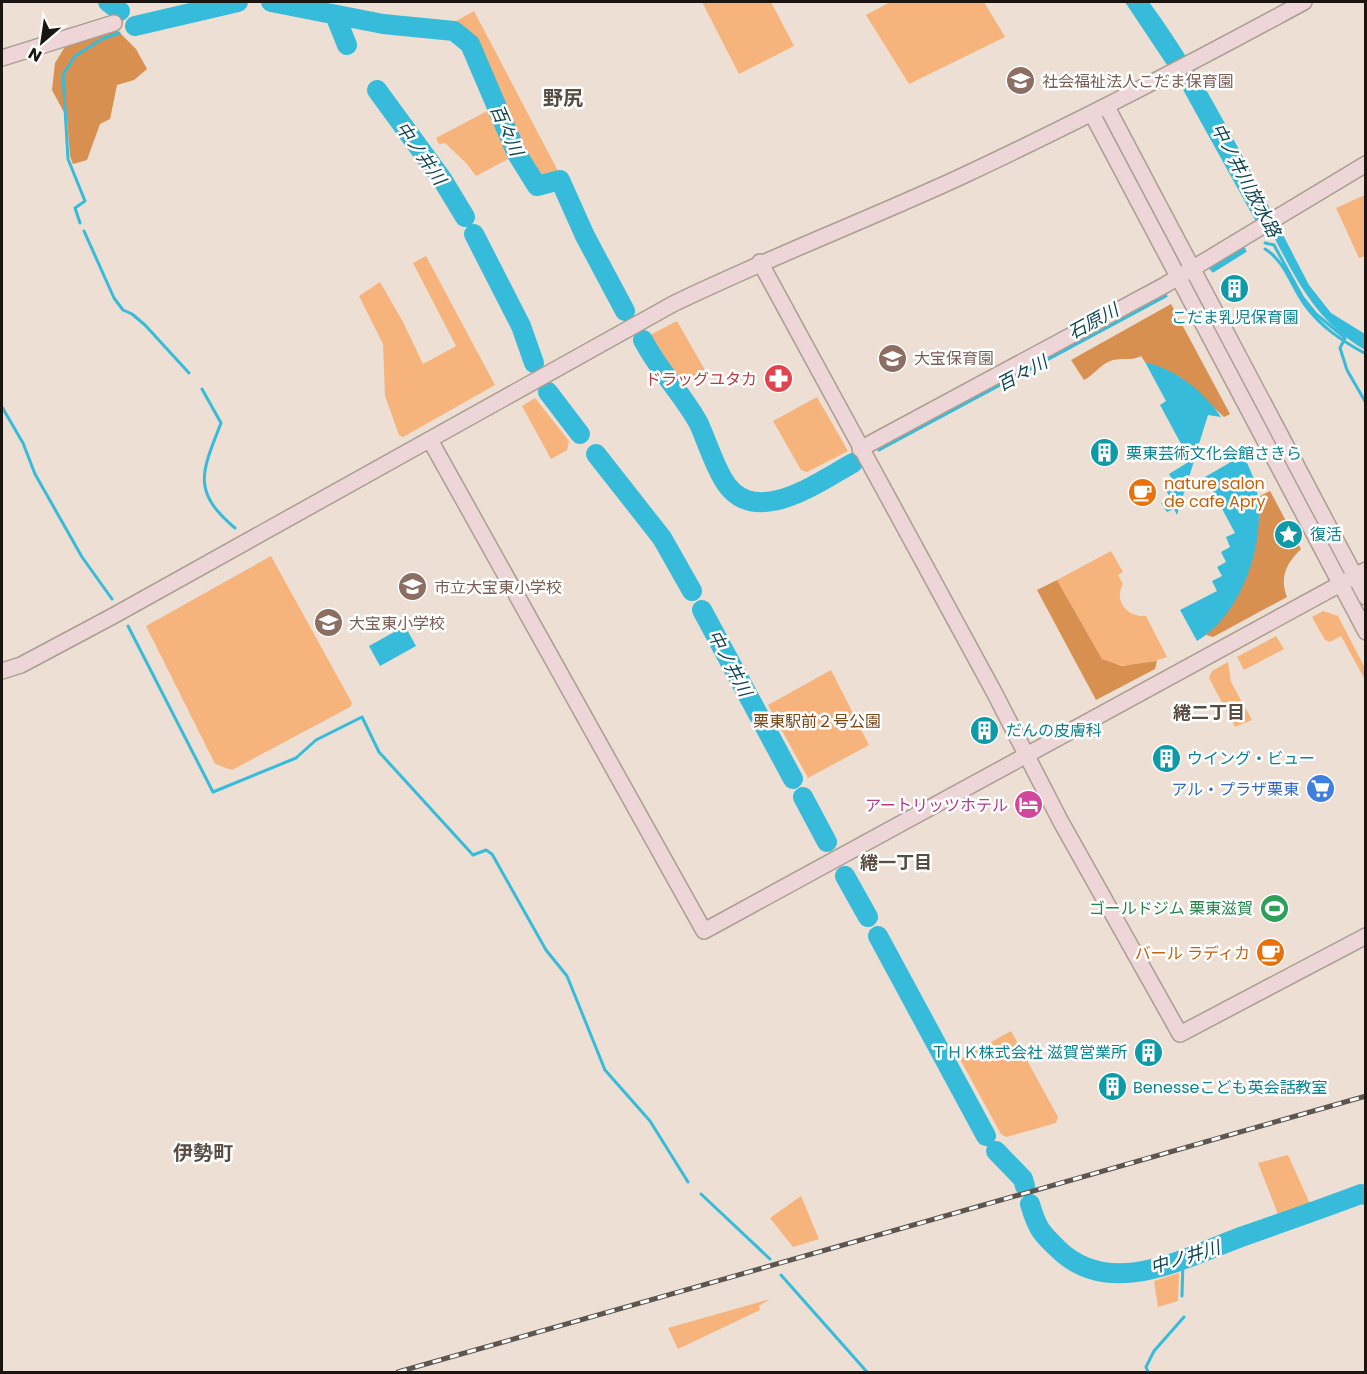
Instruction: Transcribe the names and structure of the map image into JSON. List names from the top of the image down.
{
  "districts": [
    "野尻",
    "綣二丁目",
    "綣一丁目",
    "伊勢町"
  ],
  "water": [
    "百々川",
    "中ノ井川",
    "中ノ井川放水路",
    "石原川"
  ],
  "parks": ["栗東駅前２号公園"],
  "places": {
    "school or university": [
      "社会福祉法人こだま保育園",
      "大宝保育園",
      "市立大宝東小学校",
      "大宝東小学校"
    ],
    "building": [
      "こだま乳児保育園",
      "栗東芸術文化会館さきら",
      "だんの皮膚科",
      "ウイング・ビュー",
      "ＴＨＫ株式会社 滋賀営業所",
      "Benesseこども英会話教室"
    ],
    "pharmacy": ["ドラッグユタカ"],
    "cafe": ["nature salon de cafe Apry", "バール ラディカ"],
    "place": ["復活"],
    "supermarket": ["アル・プラザ栗東"],
    "hotel": ["アートリッツホテル"],
    "sports": ["ゴールドジム 栗東滋賀"]
  },
  "north": "bottom left"
}
